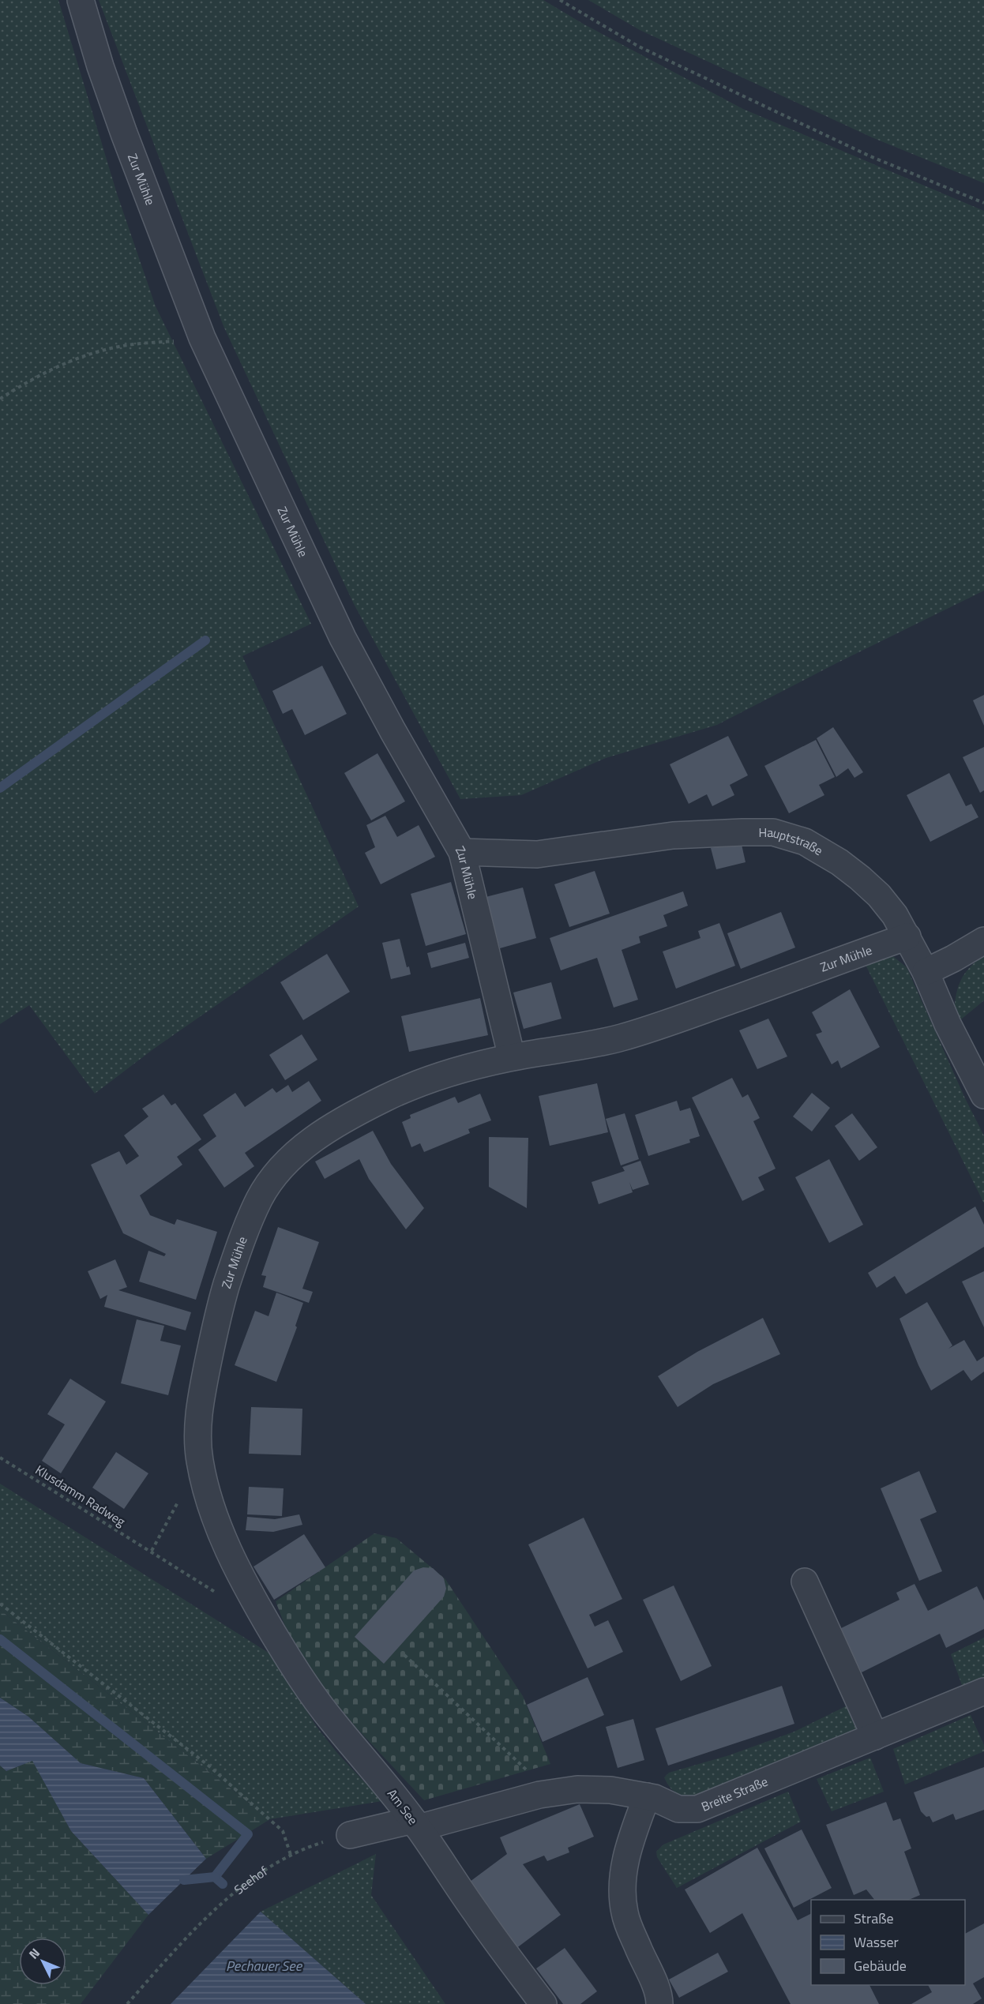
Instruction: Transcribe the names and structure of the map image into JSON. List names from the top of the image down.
{
  "streets": {
    "street": [
      "Zur Mühle",
      "Hauptstraße",
      "Breite Straße",
      "Am See"
    ],
    "path": ["Klusdamm Radweg", "Seehof"]
  },
  "crossings": [
    ["Zur Mühle", "Hauptstraße"],
    ["Zur Mühle", "Am See"],
    ["Breite Straße", "Am See"]
  ],
  "water": ["Pechauer See"],
  "legend": ["Straße", "Wasser", "Gebäude"],
  "north": "top left"
}
